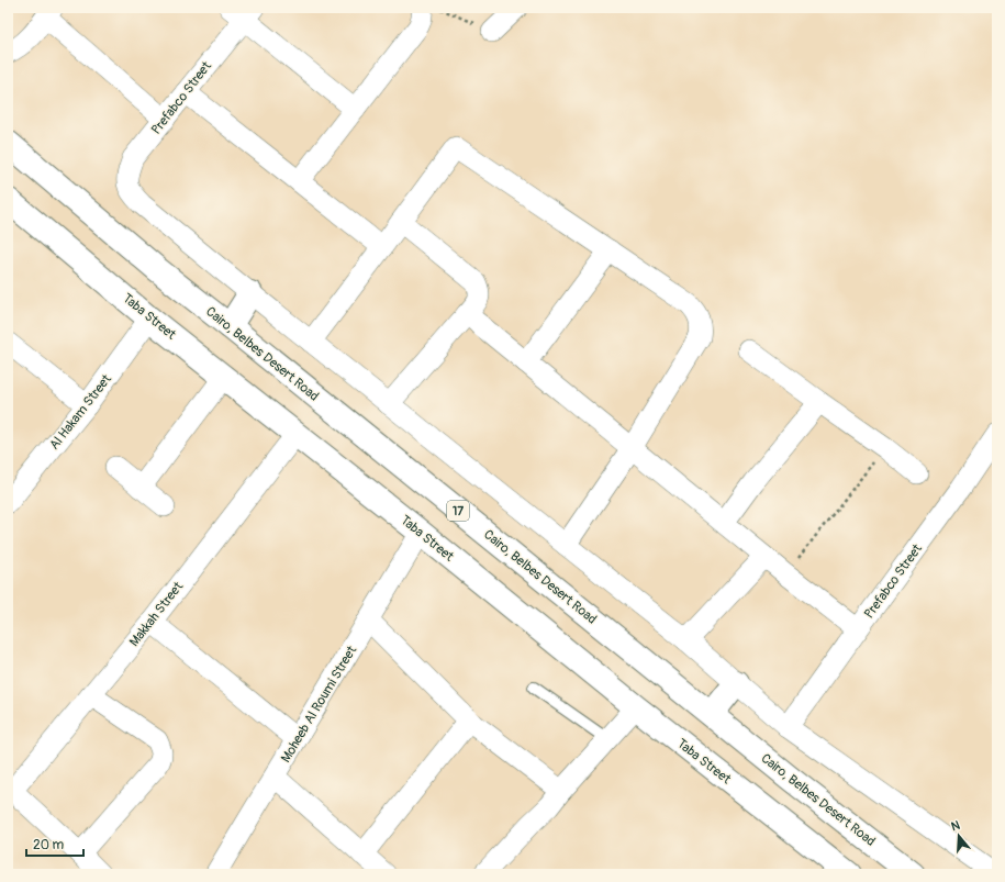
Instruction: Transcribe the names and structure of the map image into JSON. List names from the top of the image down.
{
  "streets": {
    "main road": ["Taba Street", "Cairo, Belbes Desert Road", "17"],
    "street": [
      "Prefabco Street",
      "Al Hakam Street",
      "Makkah Street",
      "Moheeb Al Roumi Street"
    ]
  },
  "crossings": [
    ["Taba Street", "Al Hakam Street"],
    ["Taba Street", "Makkah Street"],
    ["Taba Street", "Moheeb Al Roumi Street"]
  ],
  "scale_bar": "20 m",
  "north": "top"
}
